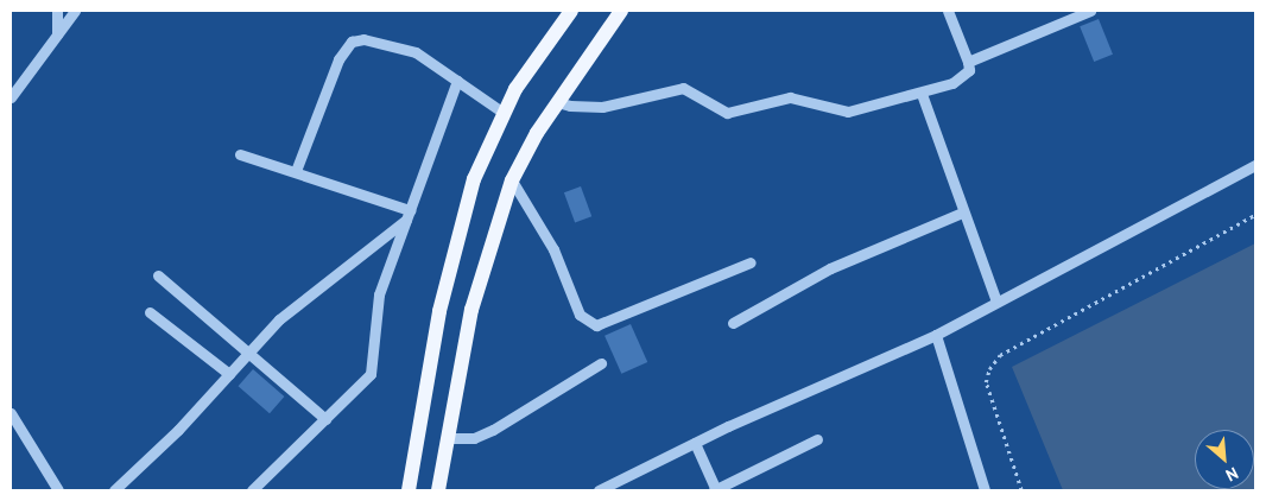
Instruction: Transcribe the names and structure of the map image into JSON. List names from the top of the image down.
{
  "north": "bottom right"
}
